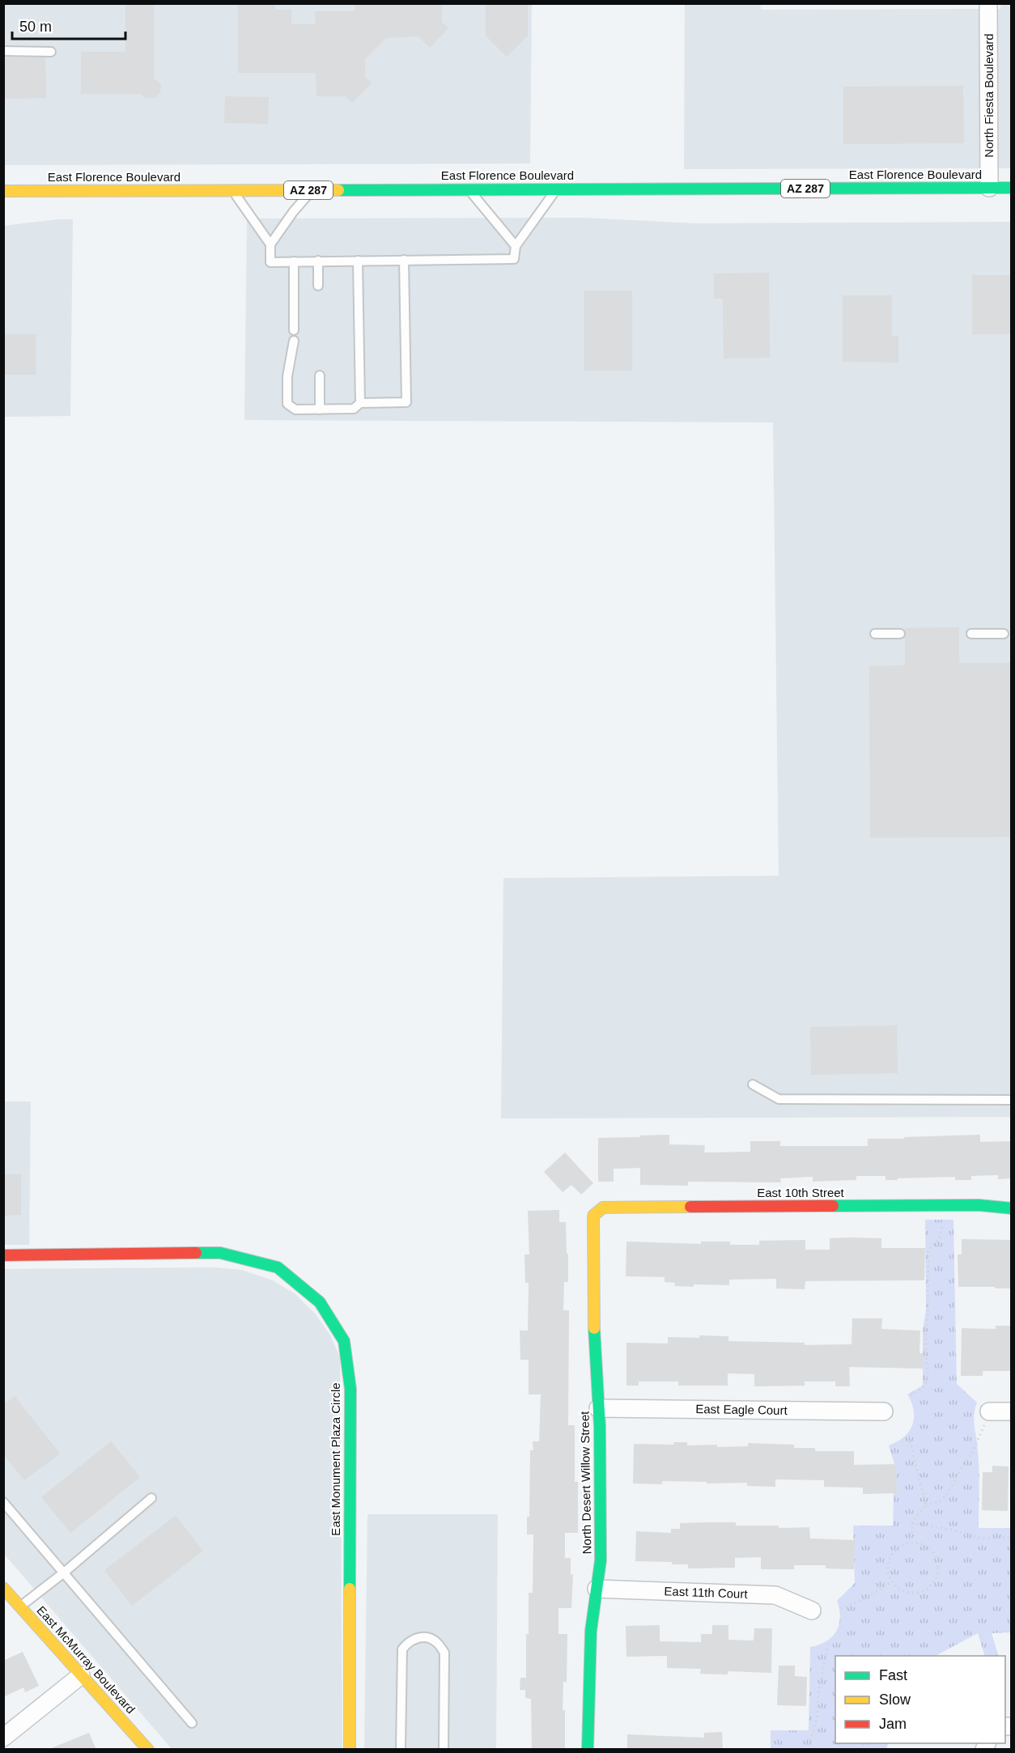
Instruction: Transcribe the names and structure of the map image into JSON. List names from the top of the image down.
{
  "streets": {
    "street": [
      "North Fiesta Boulevard",
      "East Florence Boulevard",
      "AZ 287",
      "East 10th Street",
      "East Eagle Court",
      "East Monument Plaza Circle",
      "North Desert Willow Street",
      "East 11th Court",
      "East McMurray Boulevard"
    ]
  },
  "crossings": [
    ["North Fiesta Boulevard", "East Florence Boulevard"],
    ["East 10th Street", "North Desert Willow Street"],
    ["East Eagle Court", "North Desert Willow Street"],
    ["North Desert Willow Street", "East 11th Court"]
  ],
  "legend": ["Fast", "Slow", "Jam"],
  "scale_bar": "50 m"
}
